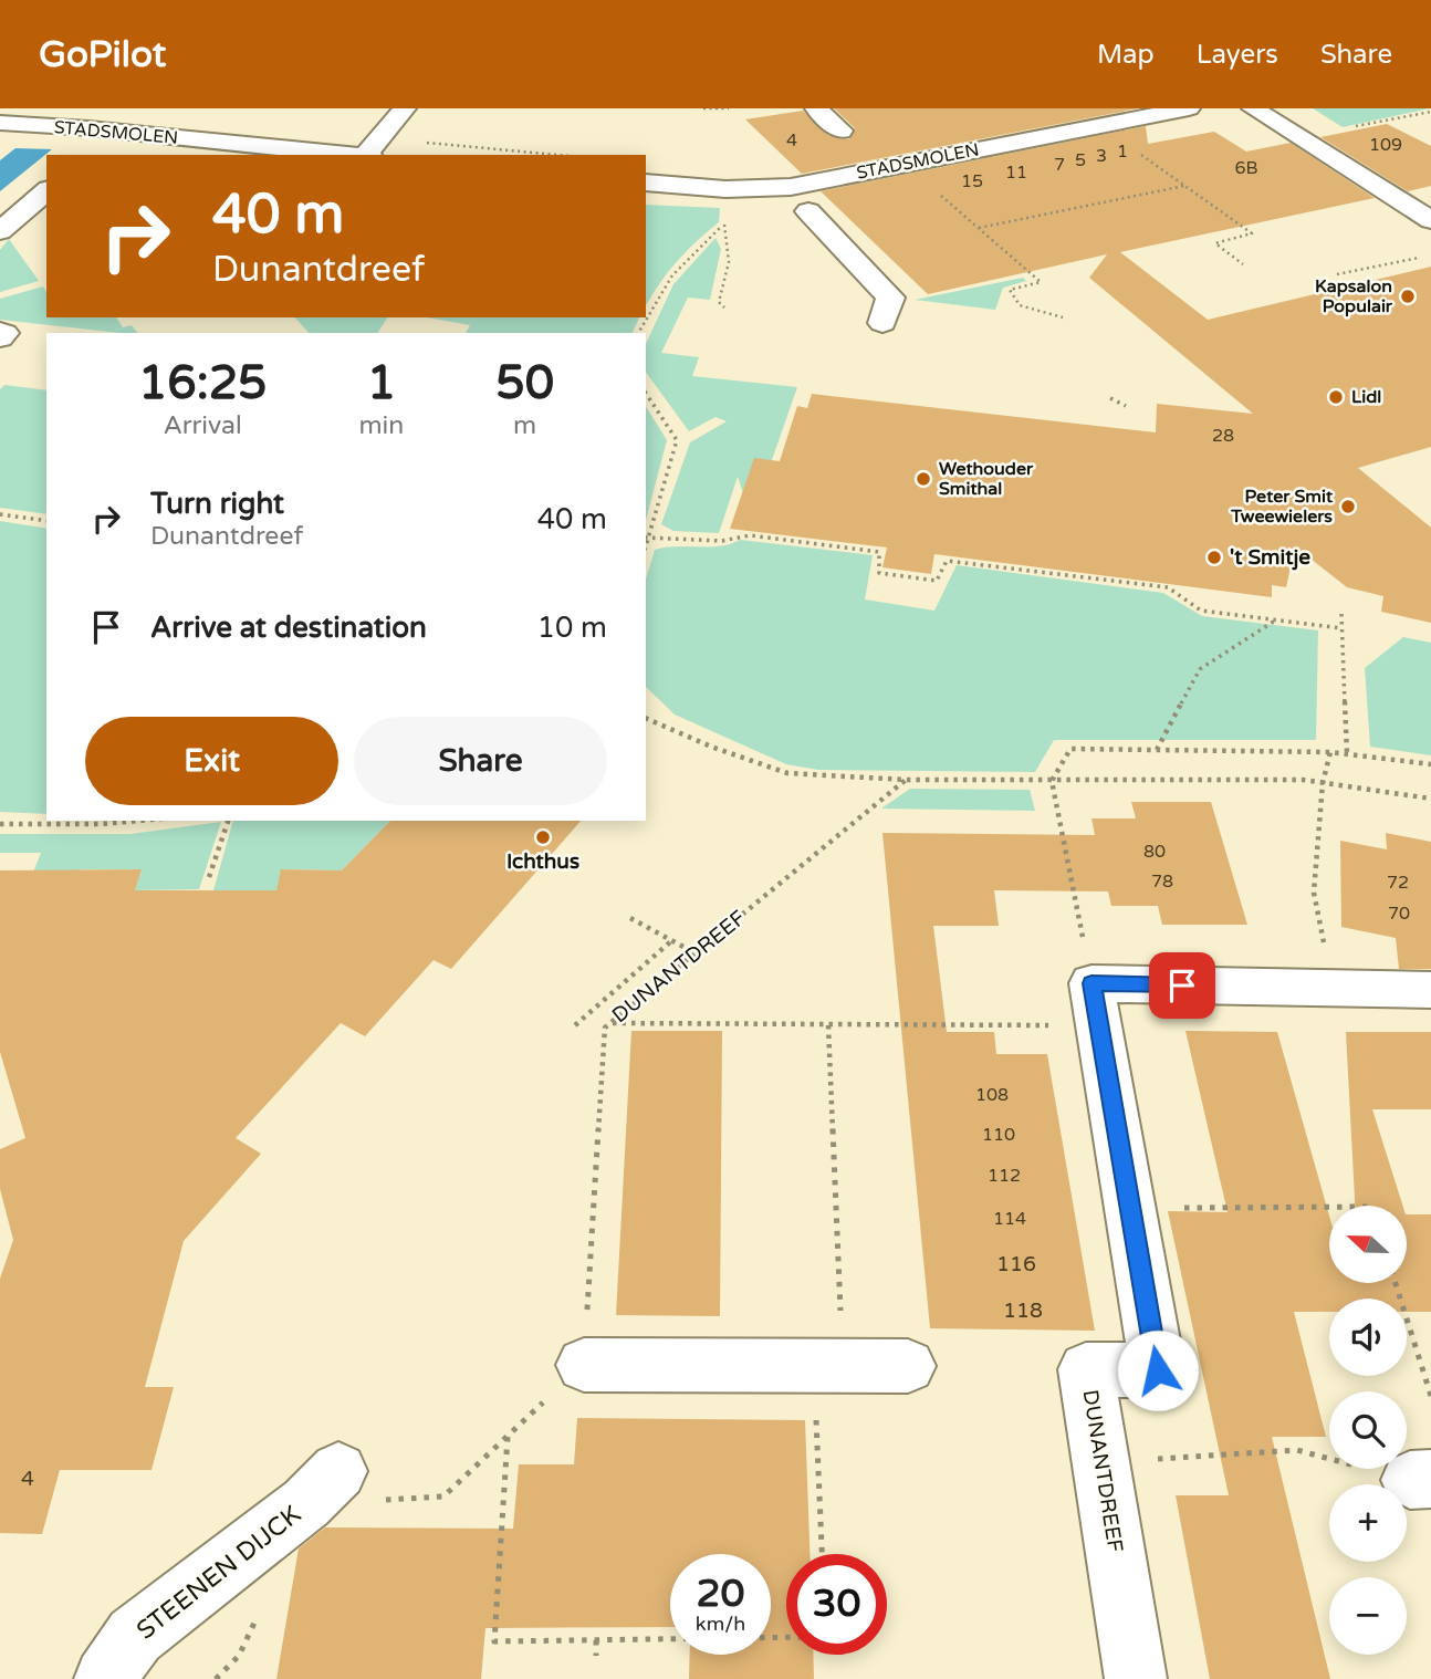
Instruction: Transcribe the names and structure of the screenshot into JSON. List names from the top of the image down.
{
  "streets": {
    "street": ["STADSMOLEN", "DUNANTDREEF", "STEENEN DIJCK"]
  },
  "places": [
    "Kapsalon Populair",
    "Lidl",
    "Wethouder Smithal",
    "Peter Smit Tweewielers",
    "'t Smitje",
    "Ichthus"
  ],
  "house_numbers": [
    "4",
    "109",
    "1",
    "3",
    "5",
    "7",
    "6B",
    "11",
    "15",
    "28",
    "80",
    "78",
    "72",
    "70",
    "108",
    "110",
    "112",
    "114",
    "116",
    "118",
    "4"
  ],
  "north": "left",
  "page": {
    "header": "GoPilot",
    "nav": ["Map", "Layers", "Share"],
    "turn": ["40 m", "Dunantdreef"],
    "eta": [
      "16:25",
      "Arrival",
      "1",
      "min",
      "50",
      "m"
    ],
    "list": [
      {
        "name": "Turn right",
        "note": "Dunantdreef",
        "value": "40 m"
      },
      {
        "name": "Arrive at destination",
        "value": "10 m"
      }
    ],
    "buttons": ["Exit", "Share"],
    "map_buttons": ["+", "−"],
    "speed": "20 km/h",
    "limit": "30"
  }
}
